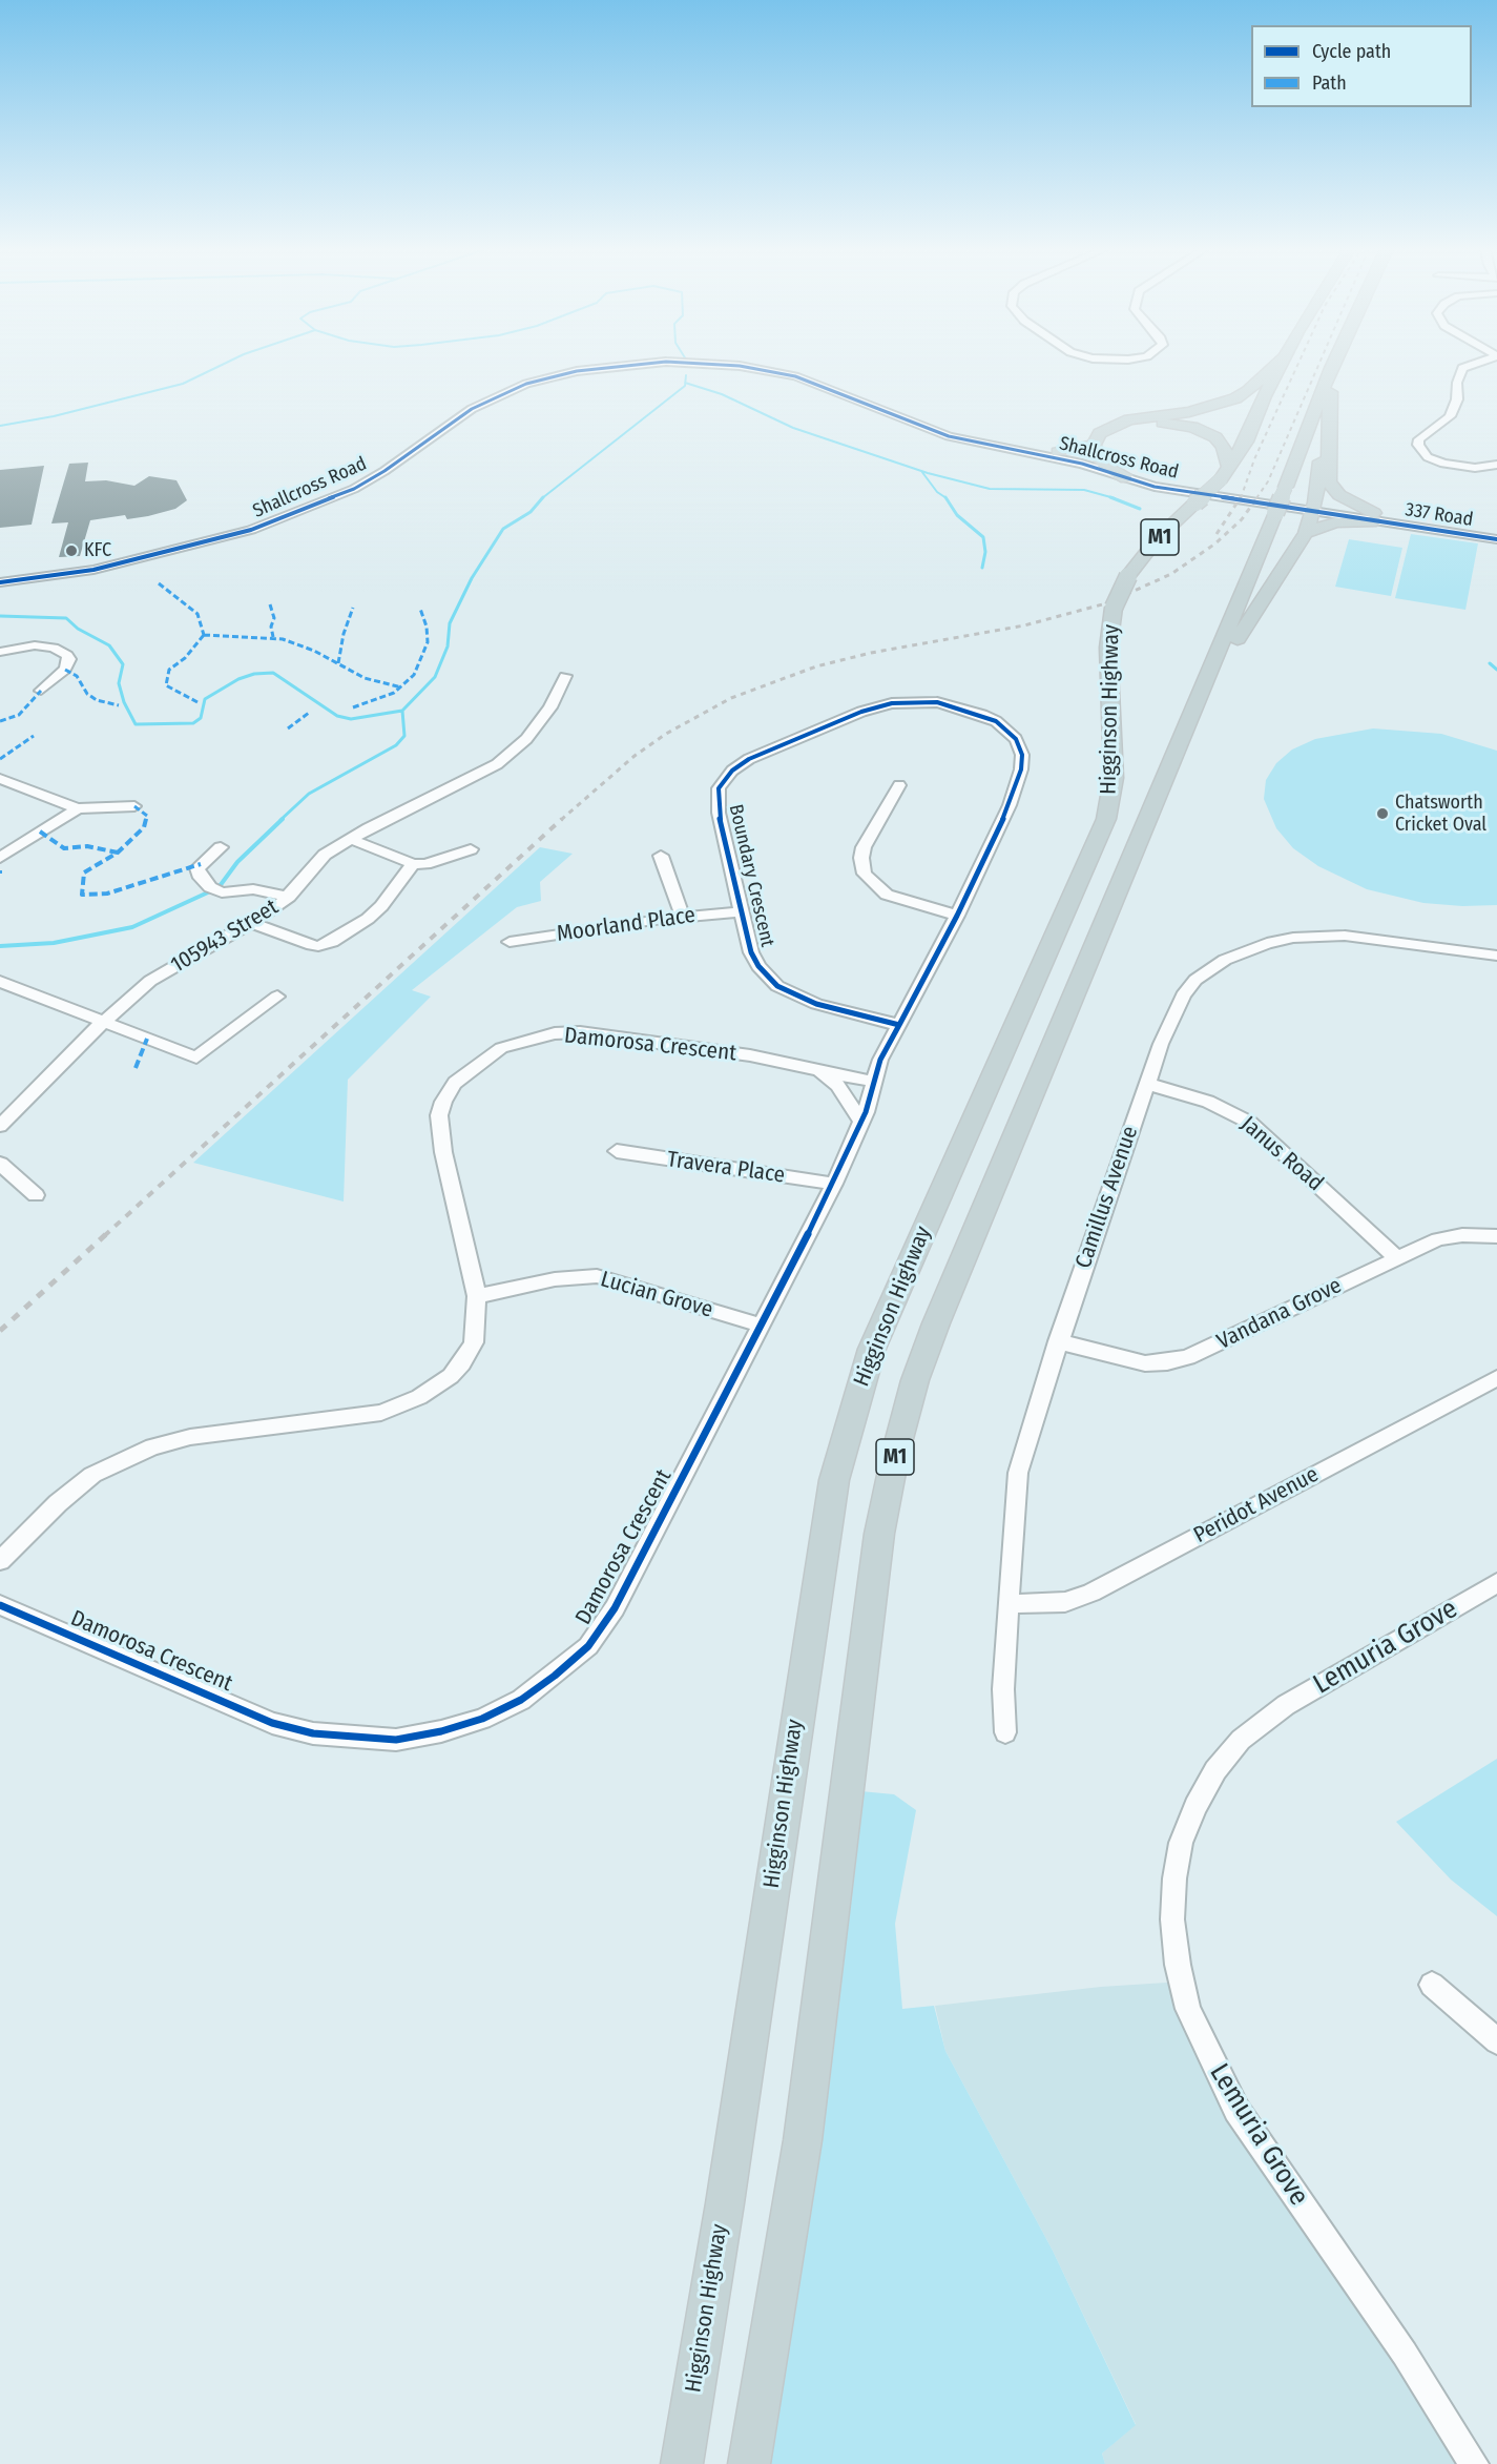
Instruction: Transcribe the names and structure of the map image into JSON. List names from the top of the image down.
{
  "streets": {
    "highway": ["M1", "Higginson Highway"],
    "street": [
      "Shallcross Road",
      "337 Road",
      "Boundary Crescent",
      "Moorland Place",
      "105943 Street",
      "Damorosa Crescent",
      "Janus Road",
      "Travera Place",
      "Camillus Avenue",
      "Lucian Grove",
      "Vandana Grove",
      "Peridot Avenue",
      "Lemuria Grove"
    ]
  },
  "crossings": [
    ["Shallcross Road", "337 Road"],
    ["Boundary Crescent", "Moorland Place"],
    ["Boundary Crescent", "Damorosa Crescent"],
    ["Damorosa Crescent", "Travera Place"],
    ["Damorosa Crescent", "Lucian Grove"],
    ["Janus Road", "Camillus Avenue"],
    ["Janus Road", "Vandana Grove"],
    ["Camillus Avenue", "Vandana Grove"],
    ["Camillus Avenue", "Peridot Avenue"]
  ],
  "places": ["KFC", "Chatsworth Cricket Oval"],
  "legend": ["Cycle path", "Path"]
}
